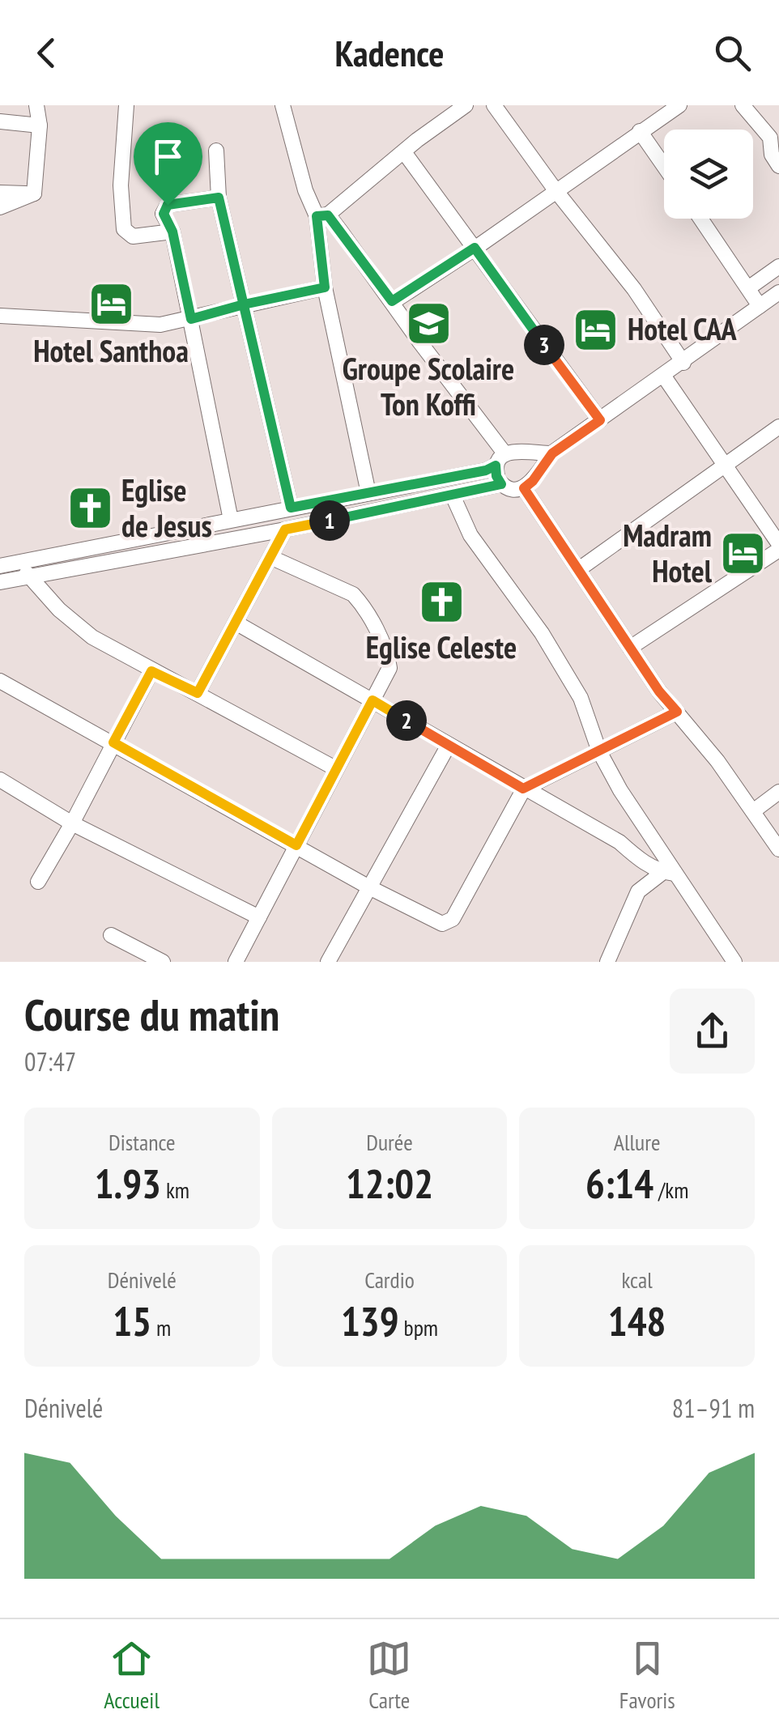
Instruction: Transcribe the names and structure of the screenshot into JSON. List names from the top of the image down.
{
  "places": {
    "hotel": ["Hotel Santhoa", "Hotel CAA", "Madram Hotel"],
    "school or university": ["Groupe Scolaire Ton Koffi"],
    "church": ["Eglise de Jesus", "Eglise Celeste"]
  },
  "page": {
    "header": "Kadence",
    "pins": ["3", "1", "2"],
    "heading": ["Course du matin", "07:47"],
    "stats": [
      ["Distance", "1.93 km"],
      ["Durée", "12:02"],
      ["Allure", "6:14 /km"],
      ["Dénivelé", "15 m"],
      ["Cardio", "139 bpm"],
      ["kcal", "148"]
    ],
    "chart": ["Dénivelé", "81–91 m"],
    "tabs": ["Accueil", "Carte", "Favoris"]
  }
}
